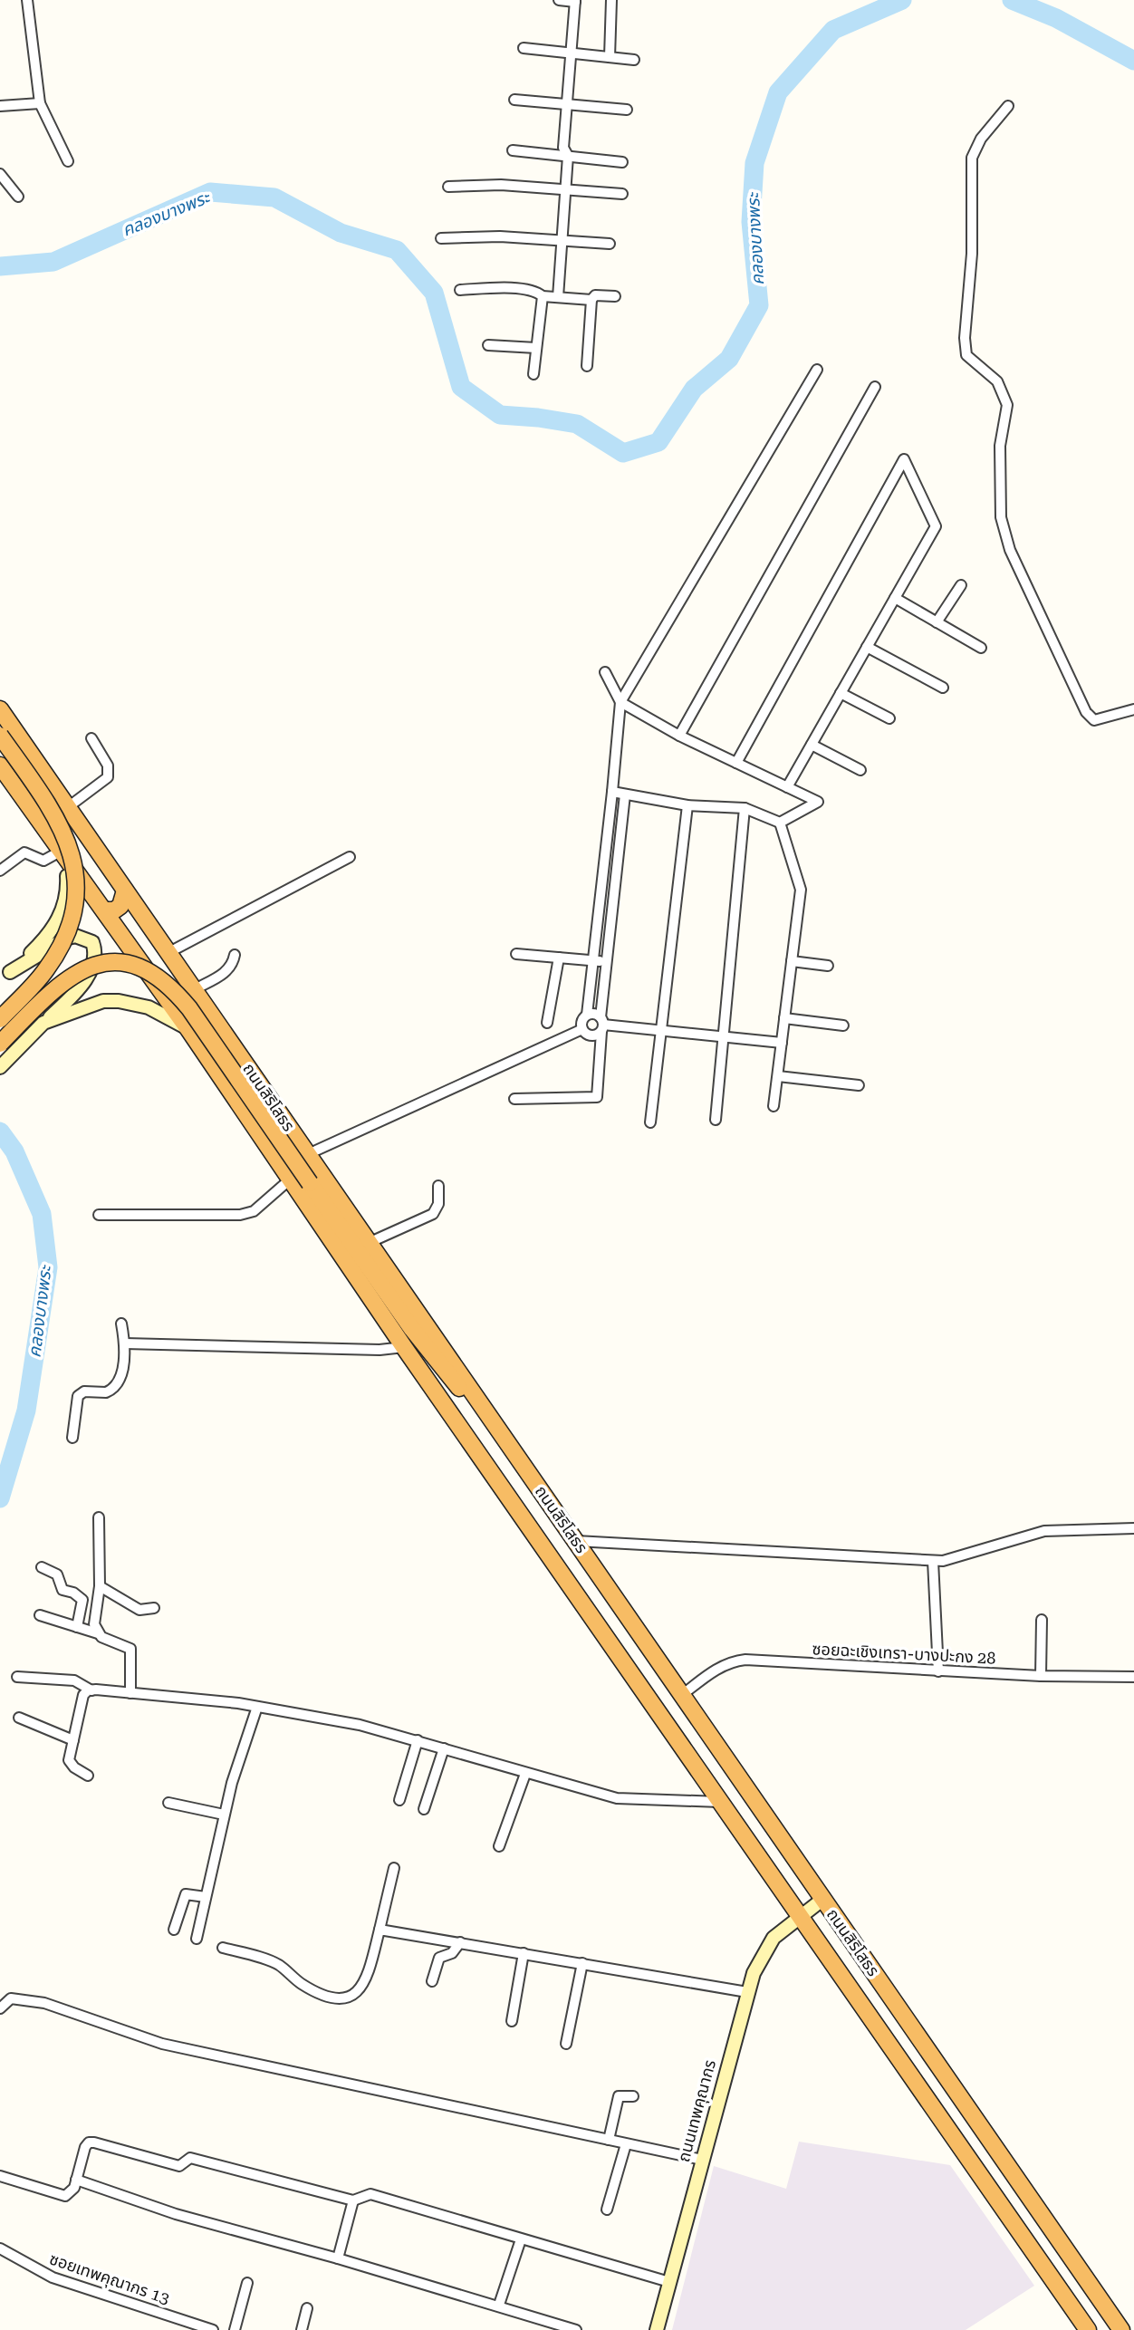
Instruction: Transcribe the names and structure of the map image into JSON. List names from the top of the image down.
{
  "streets": {
    "highway": ["ถนนสิริโสธร"],
    "main road": ["ถนนเทพคุณากร"],
    "street": ["ซอยฉะเชิงเทรา-บางปะกง 28", "ซอยเทพคุณากร 13"]
  },
  "crossings": [
    ["ถนนสิริโสธร", "ซอยฉะเชิงเทรา-บางปะกง 28"],
    ["ถนนสิริโสธร", "ถนนเทพคุณากร"]
  ],
  "water": ["คลองบางพระ"]
}
